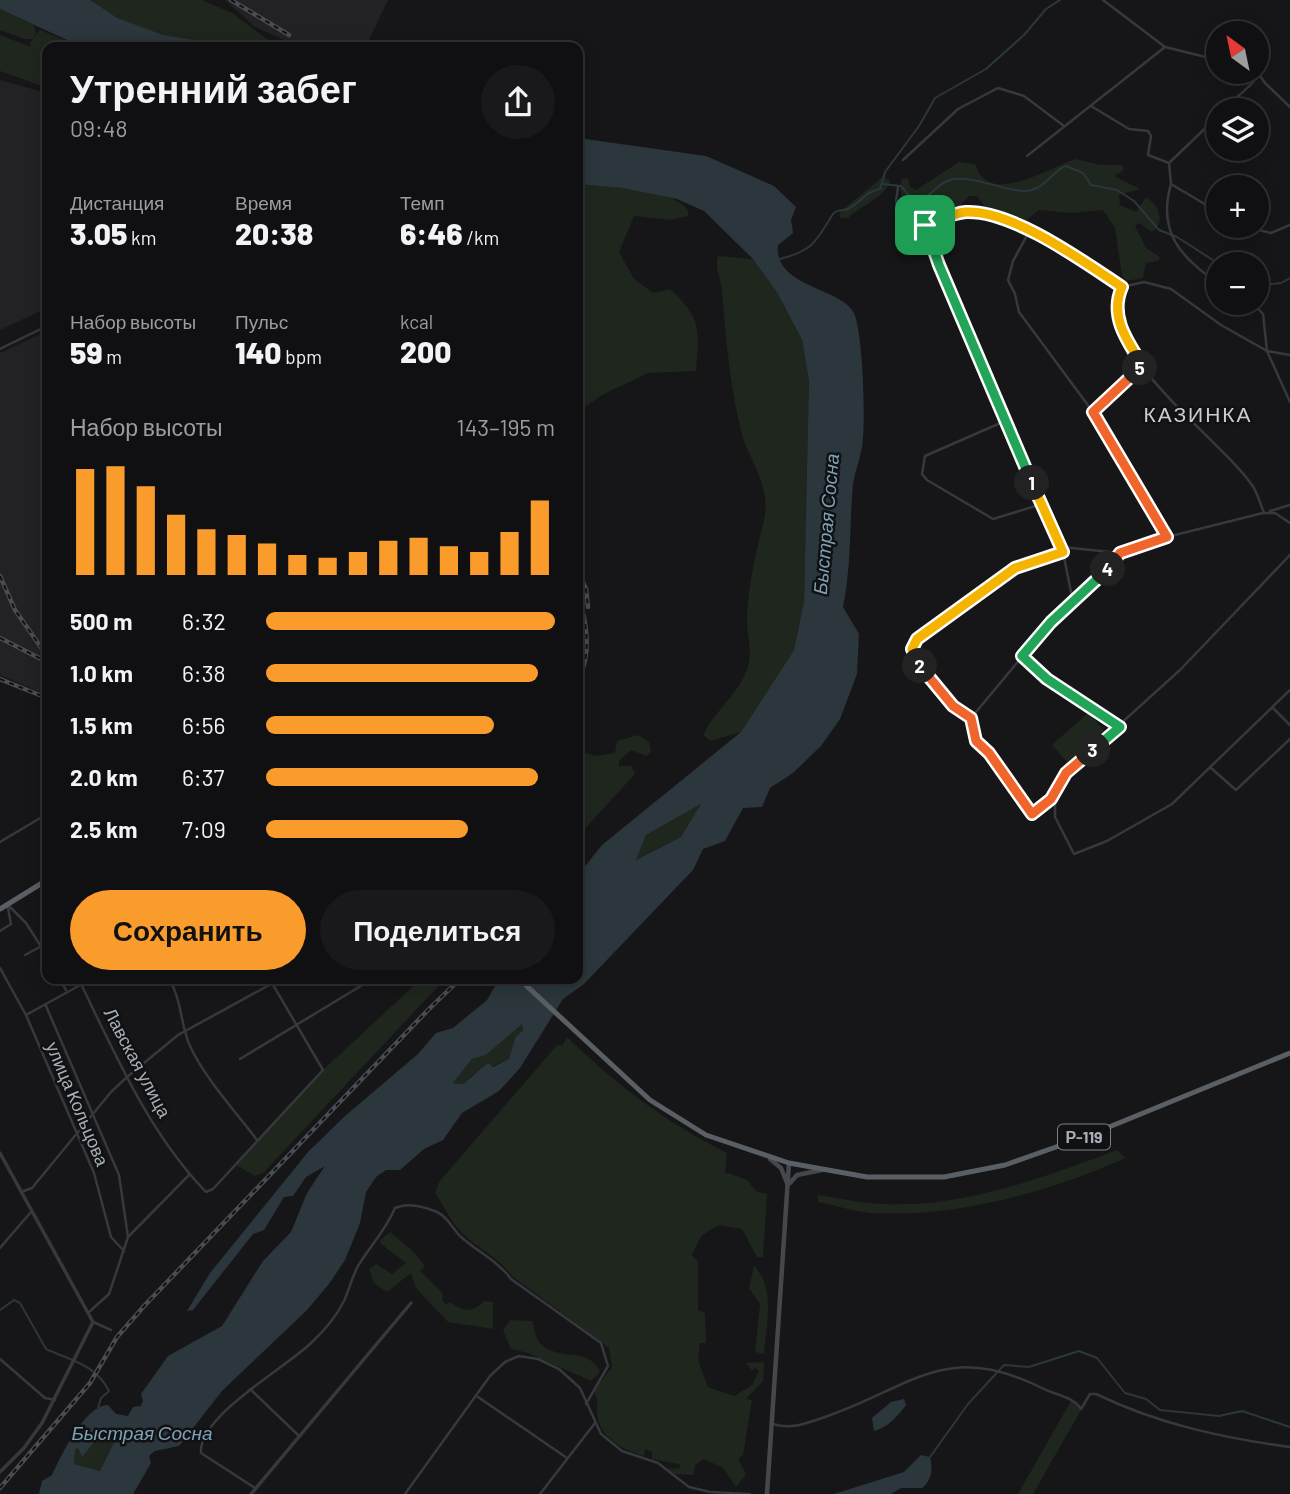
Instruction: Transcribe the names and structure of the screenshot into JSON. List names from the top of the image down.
{
  "streets": {
    "highway": ["Р-119"],
    "street": ["Лавская улица", "улица Кольцова"]
  },
  "districts": ["КАЗИНКА"],
  "water": ["Быстрая Сосна"],
  "north": "top left",
  "page": {
    "map_buttons": ["+", "−"],
    "heading": ["Утренний забег", "09:48"],
    "stats": [
      ["Дистанция", "3.05 km"],
      ["Время", "20:38"],
      ["Темп", "6:46 /km"],
      ["Набор высоты", "59 m"],
      ["Пульс", "140 bpm"],
      ["kcal", "200"]
    ],
    "pins": [
      "5",
      "1",
      "4",
      "2",
      "3"
    ],
    "chart": ["Набор высоты", "143–195 m"],
    "list": [
      {
        "name": "500 m",
        "note": "6:32"
      },
      {
        "name": "1.0 km",
        "note": "6:38"
      },
      {
        "name": "1.5 km",
        "note": "6:56"
      },
      {
        "name": "2.0 km",
        "note": "6:37"
      },
      {
        "name": "2.5 km",
        "note": "7:09"
      }
    ],
    "buttons": ["Сохранить", "Поделиться"]
  }
}
